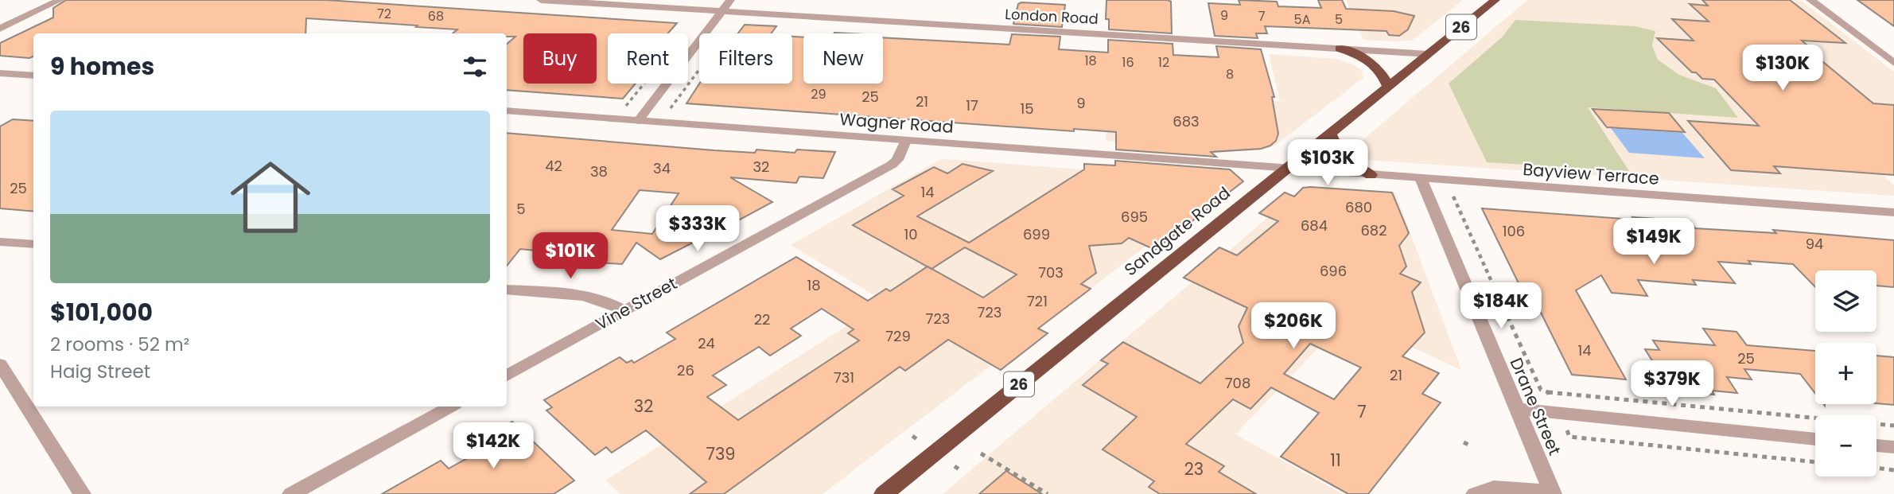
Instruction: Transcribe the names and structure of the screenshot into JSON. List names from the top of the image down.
{
  "streets": {
    "highway": ["26", "Sandgate Road"],
    "street": [
      "London Road",
      "Wagner Road",
      "Bayview Terrace",
      "Vine Street",
      "Drane Street"
    ]
  },
  "crossings": [
    ["London Road", "Sandgate Road"],
    ["Wagner Road", "Bayview Terrace"],
    ["Wagner Road", "Sandgate Road"],
    ["Wagner Road", "Vine Street"],
    ["Bayview Terrace", "Sandgate Road"],
    ["Bayview Terrace", "Drane Street"]
  ],
  "house_numbers": [
    "72",
    "9",
    "68",
    "7",
    "5A",
    "5",
    "18",
    "16",
    "12",
    "8",
    "29",
    "25",
    "21",
    "9",
    "17",
    "15",
    "683",
    "42",
    "32",
    "34",
    "38",
    "25",
    "14",
    "680",
    "5",
    "695",
    "684",
    "682",
    "106",
    "10",
    "699",
    "94",
    "696",
    "703",
    "18",
    "721",
    "723",
    "723",
    "22",
    "729",
    "24",
    "14",
    "25",
    "26",
    "21",
    "731",
    "708",
    "32",
    "7",
    "739",
    "11",
    "23"
  ],
  "page": {
    "chip": [
      "Buy",
      "Rent",
      "Filters",
      "New"
    ],
    "heading": "9 homes",
    "price": [
      "$130K",
      "$103K",
      "$333K",
      "$149K",
      "$101K",
      "$184K",
      "$206K",
      "$379K",
      "$142K"
    ],
    "list": [
      {
        "name": "$101,000",
        "note": "2 rooms · 52 m² · Haig Street"
      }
    ],
    "map_buttons": ["+", "−"]
  }
}
